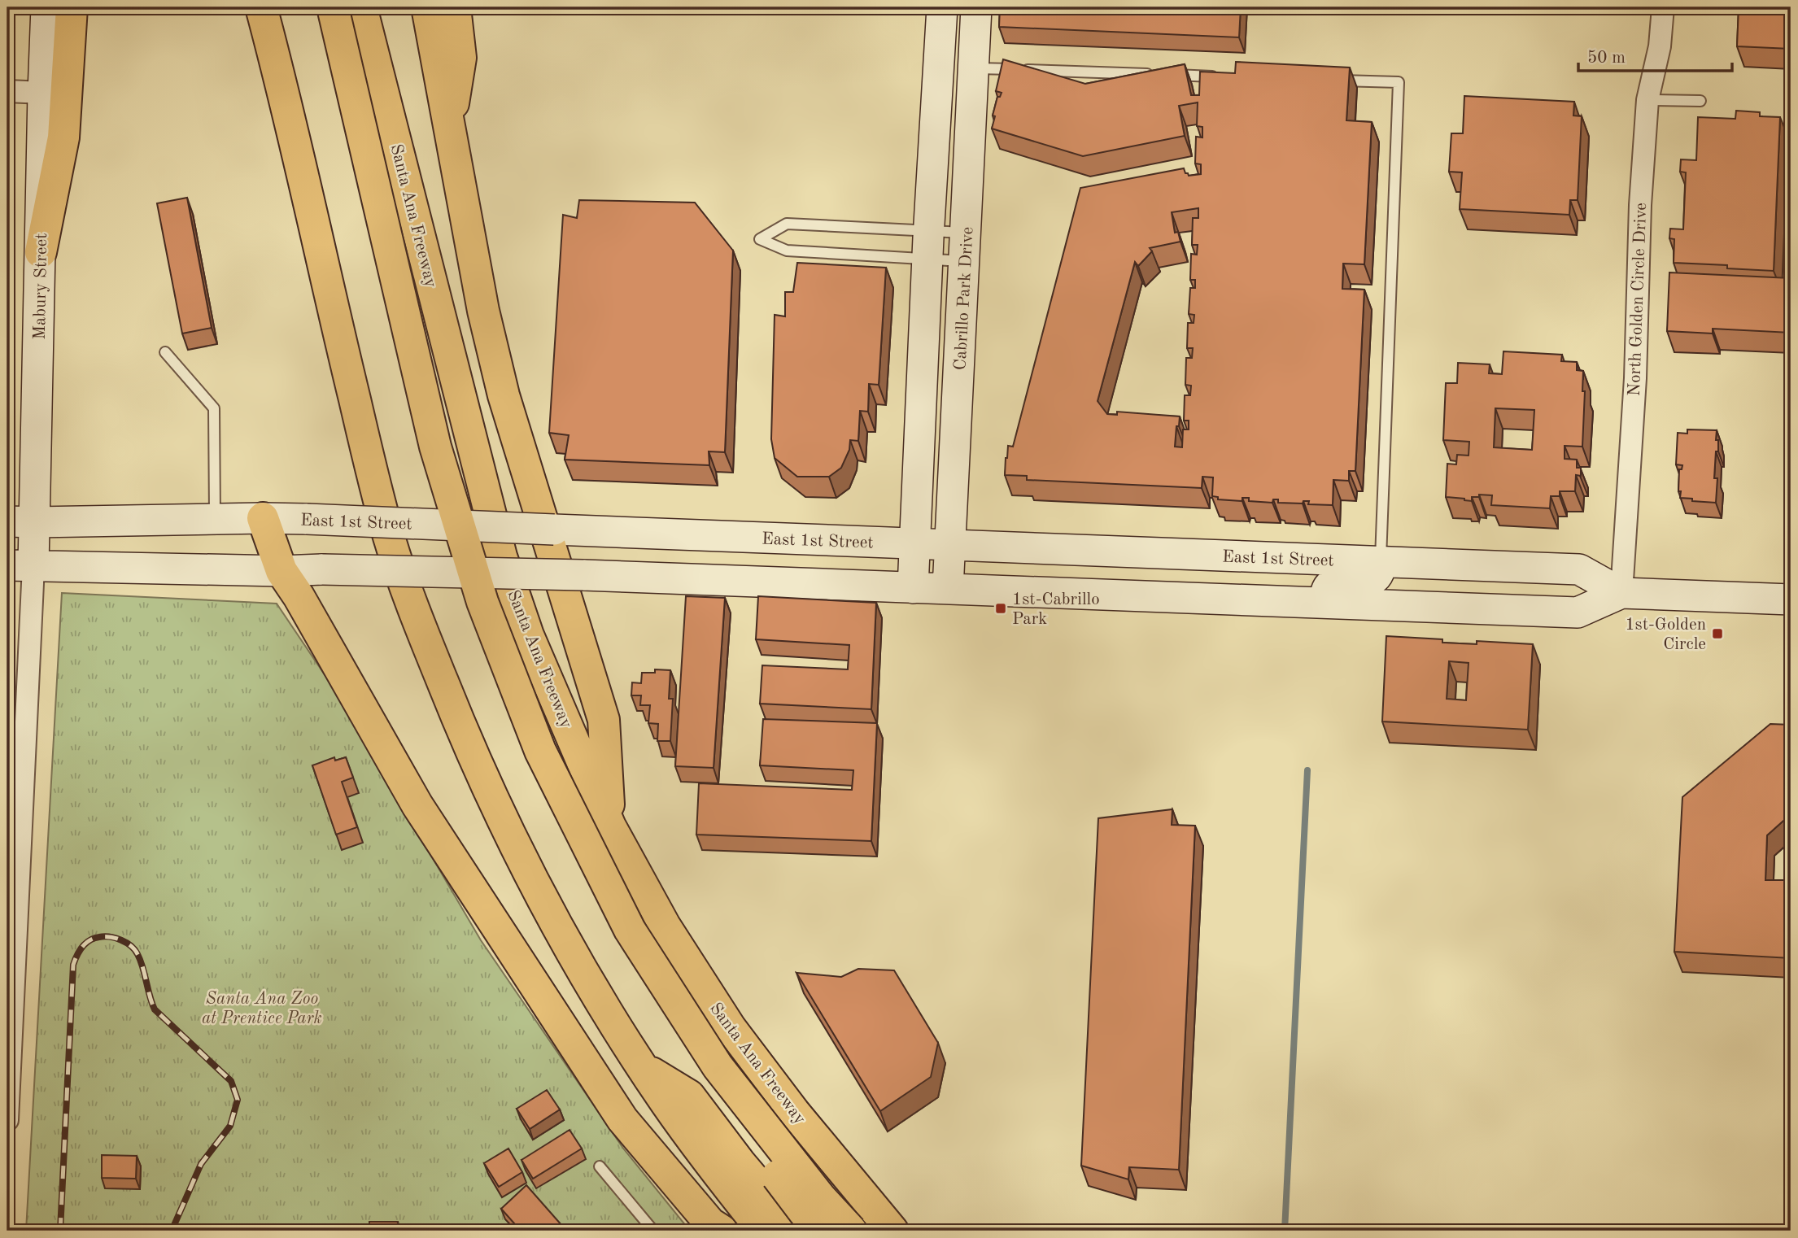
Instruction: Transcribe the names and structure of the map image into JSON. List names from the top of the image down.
{
  "streets": {
    "highway": ["Santa Ana Freeway"],
    "main road": ["Mabury Street", "Cabrillo Park Drive", "East 1st Street"],
    "street": ["North Golden Circle Drive"]
  },
  "crossings": [
    ["Mabury Street", "East 1st Street"],
    ["Cabrillo Park Drive", "East 1st Street"],
    ["North Golden Circle Drive", "East 1st Street"]
  ],
  "parks": ["Santa Ana Zoo at Prentice Park"],
  "places": {
    "transit": ["1st-Cabrillo Park", "1st-Golden Circle"]
  },
  "scale_bar": "50 m"
}
